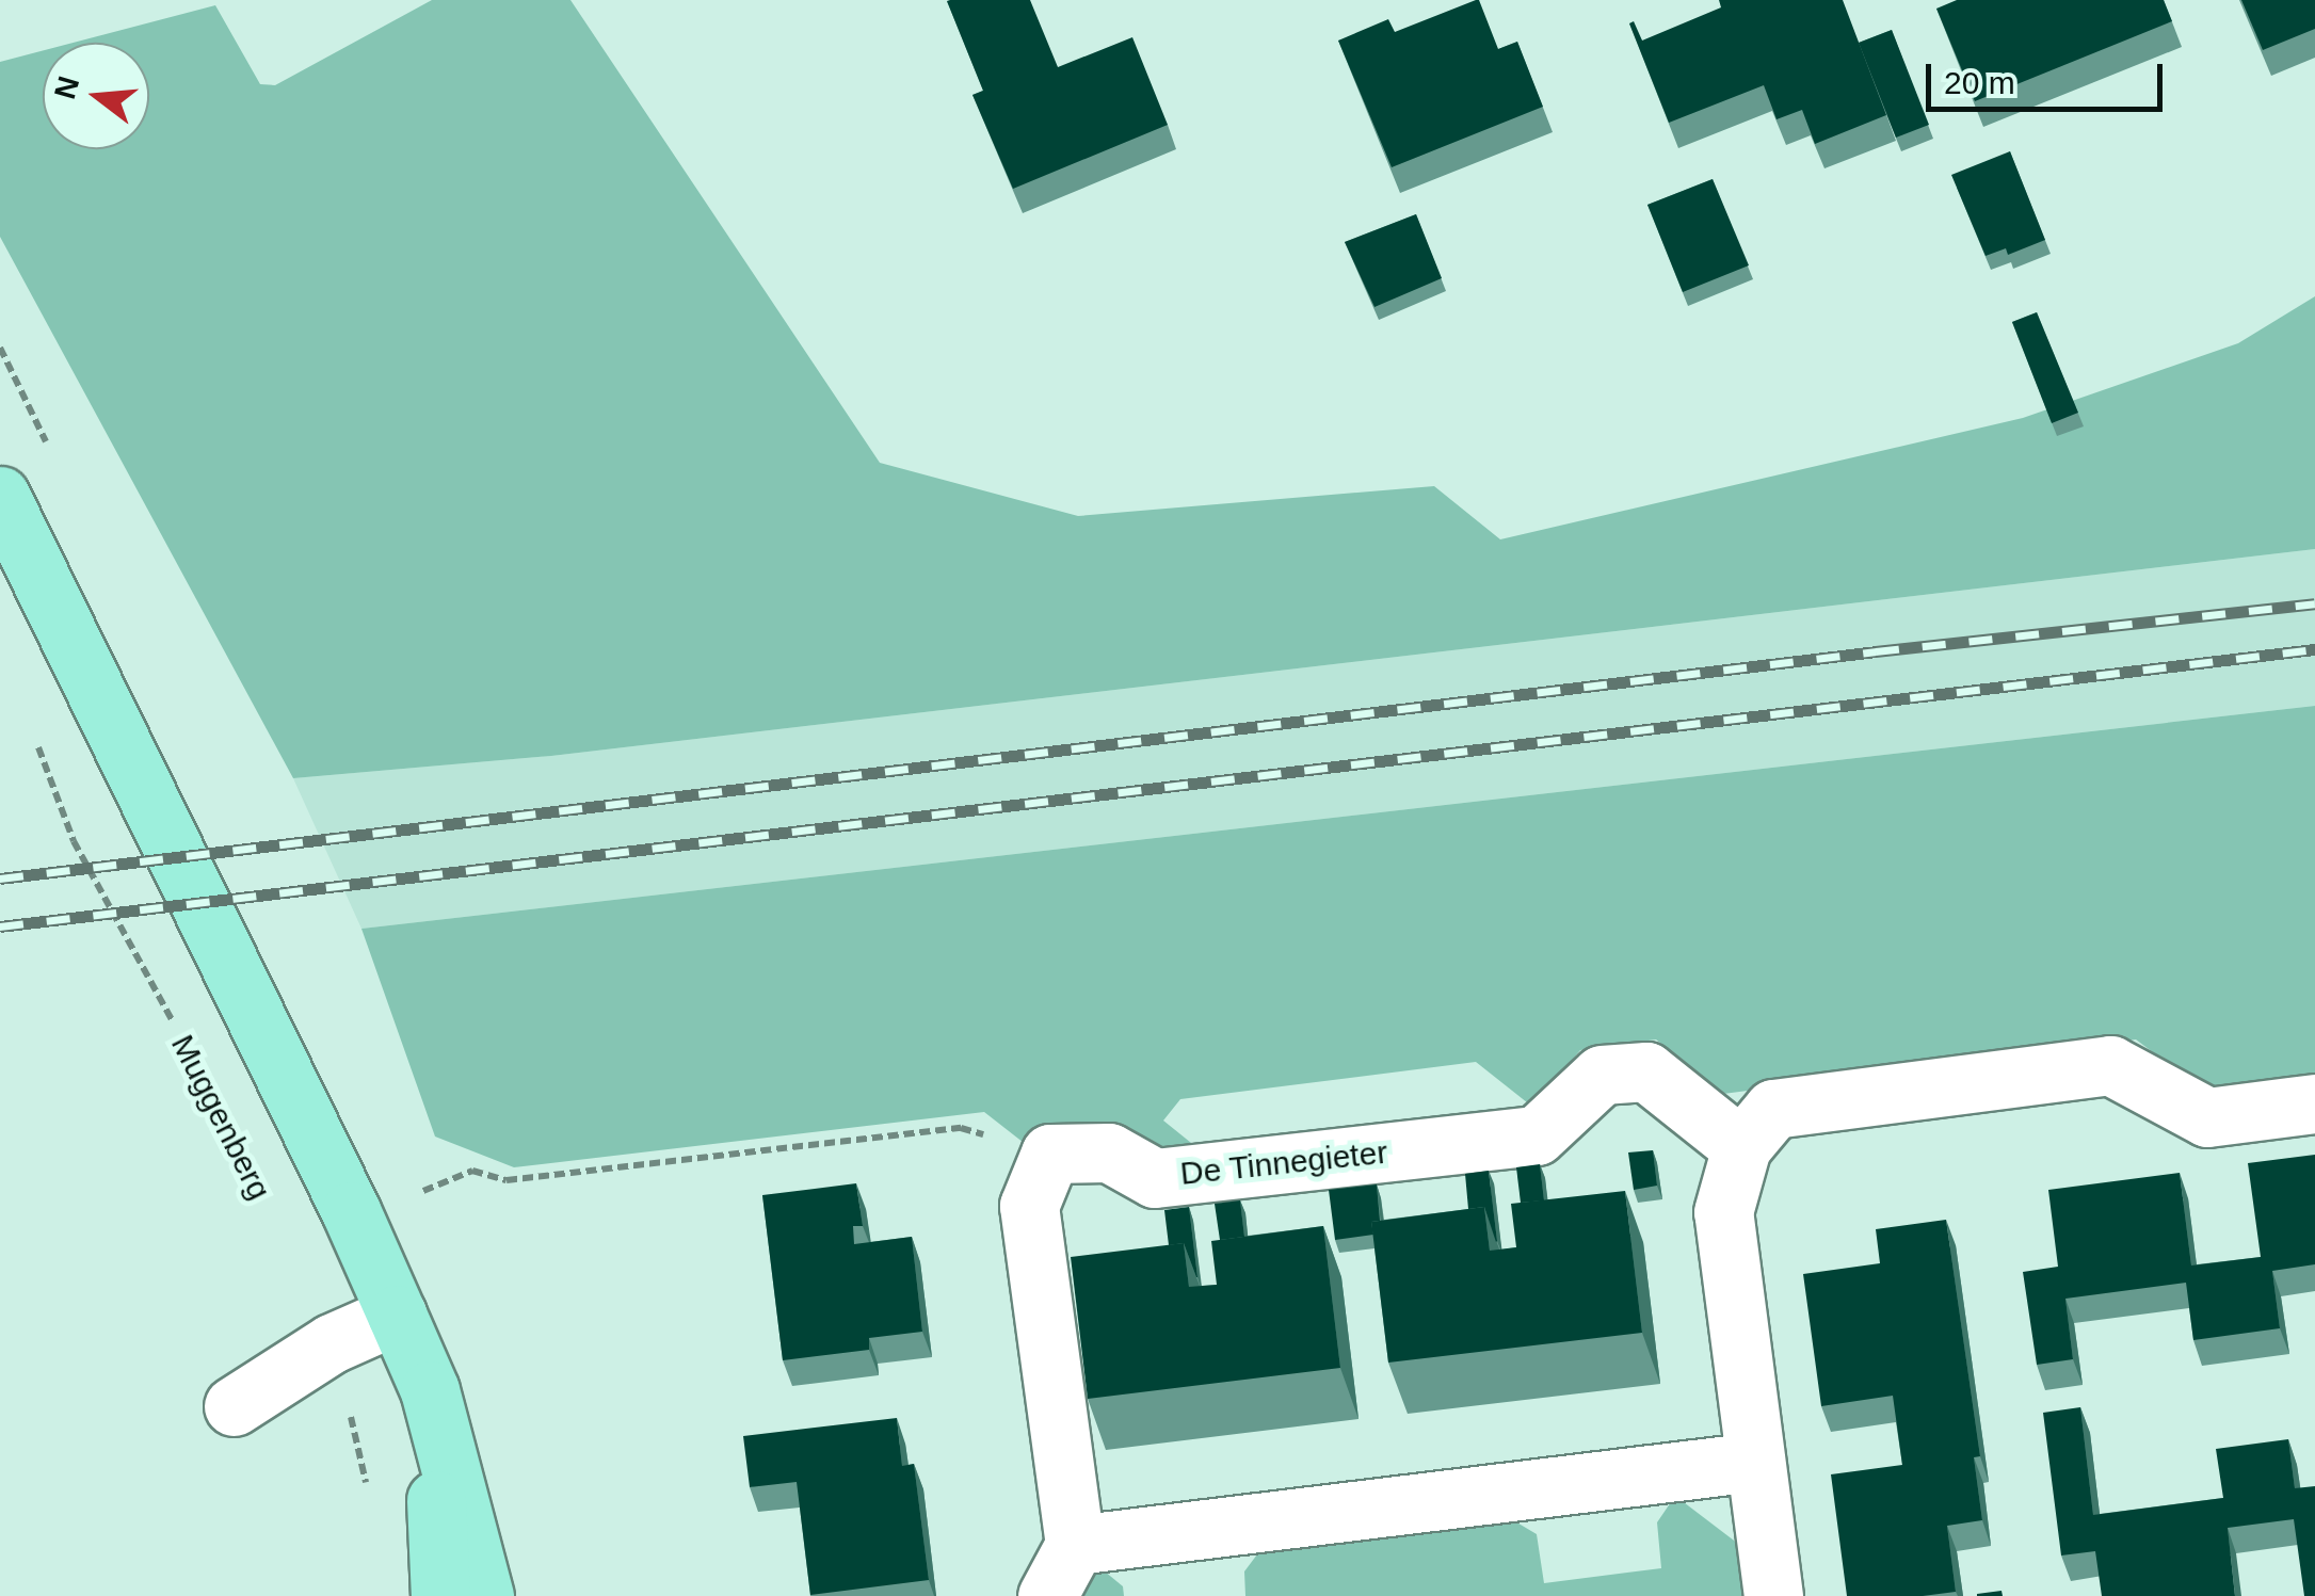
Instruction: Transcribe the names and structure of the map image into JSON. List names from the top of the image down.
{
  "streets": {
    "street": ["De Tinnegieter"],
    "path": ["Muggenberg"]
  },
  "scale_bar": "20 m",
  "north": "left"
}
